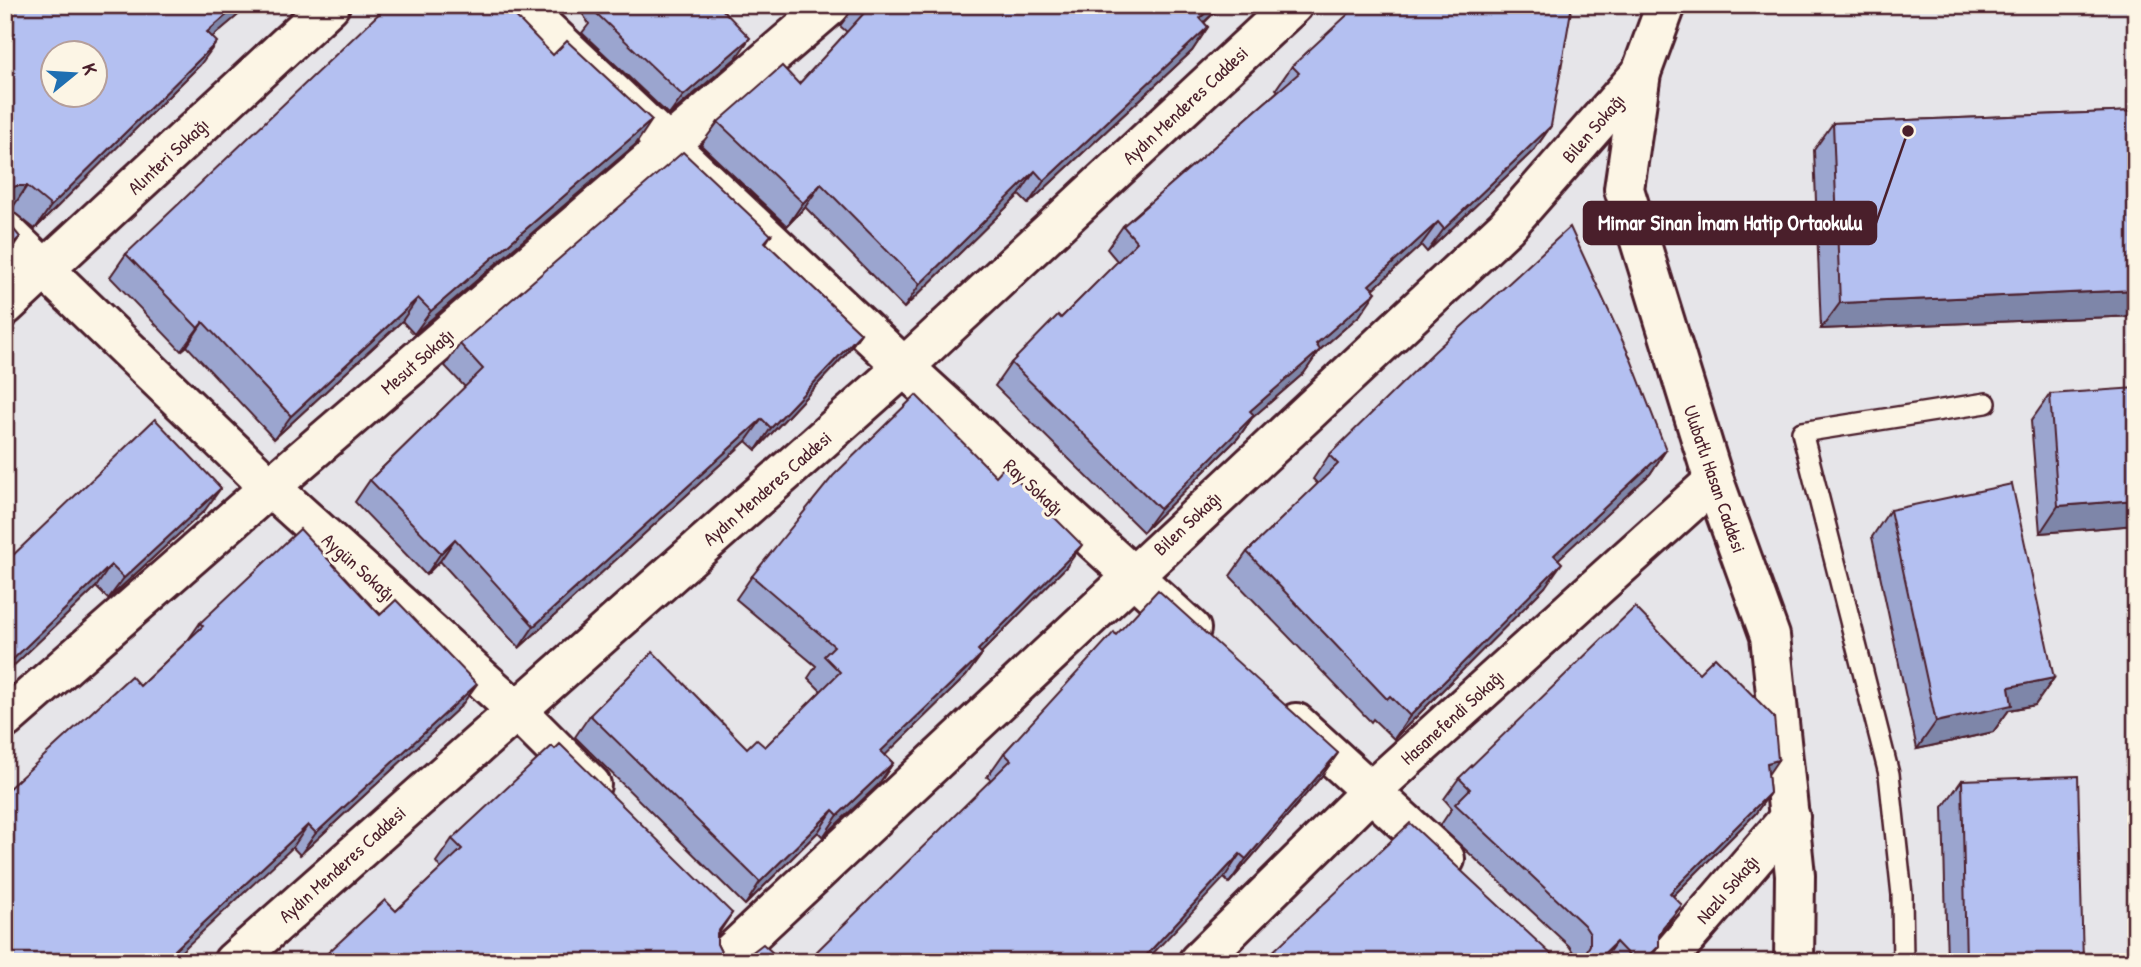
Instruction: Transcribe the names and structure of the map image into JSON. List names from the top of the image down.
{
  "streets": {
    "street": [
      "Aydın Menderes Caddesi",
      "Bilen Sokağı",
      "Alınteri Sokağı",
      "Mesut Sokağı",
      "Ulubatlı Hasan Caddesi",
      "Ray Sokağı",
      "Aygün Sokağı",
      "Hasanefendi Sokağı",
      "Nazlı Sokağı"
    ]
  },
  "crossings": [
    ["Aydın Menderes Caddesi", "Ray Sokağı"],
    ["Aydın Menderes Caddesi", "Aygün Sokağı"],
    ["Bilen Sokağı", "Ulubatlı Hasan Caddesi"],
    ["Bilen Sokağı", "Ray Sokağı"],
    ["Alınteri Sokağı", "Aygün Sokağı"],
    ["Mesut Sokağı", "Ray Sokağı"],
    ["Mesut Sokağı", "Aygün Sokağı"],
    ["Ulubatlı Hasan Caddesi", "Hasanefendi Sokağı"],
    ["Ulubatlı Hasan Caddesi", "Nazlı Sokağı"]
  ],
  "places": ["Mimar Sinan İmam Hatip Ortaokulu"],
  "north": "right"
}
